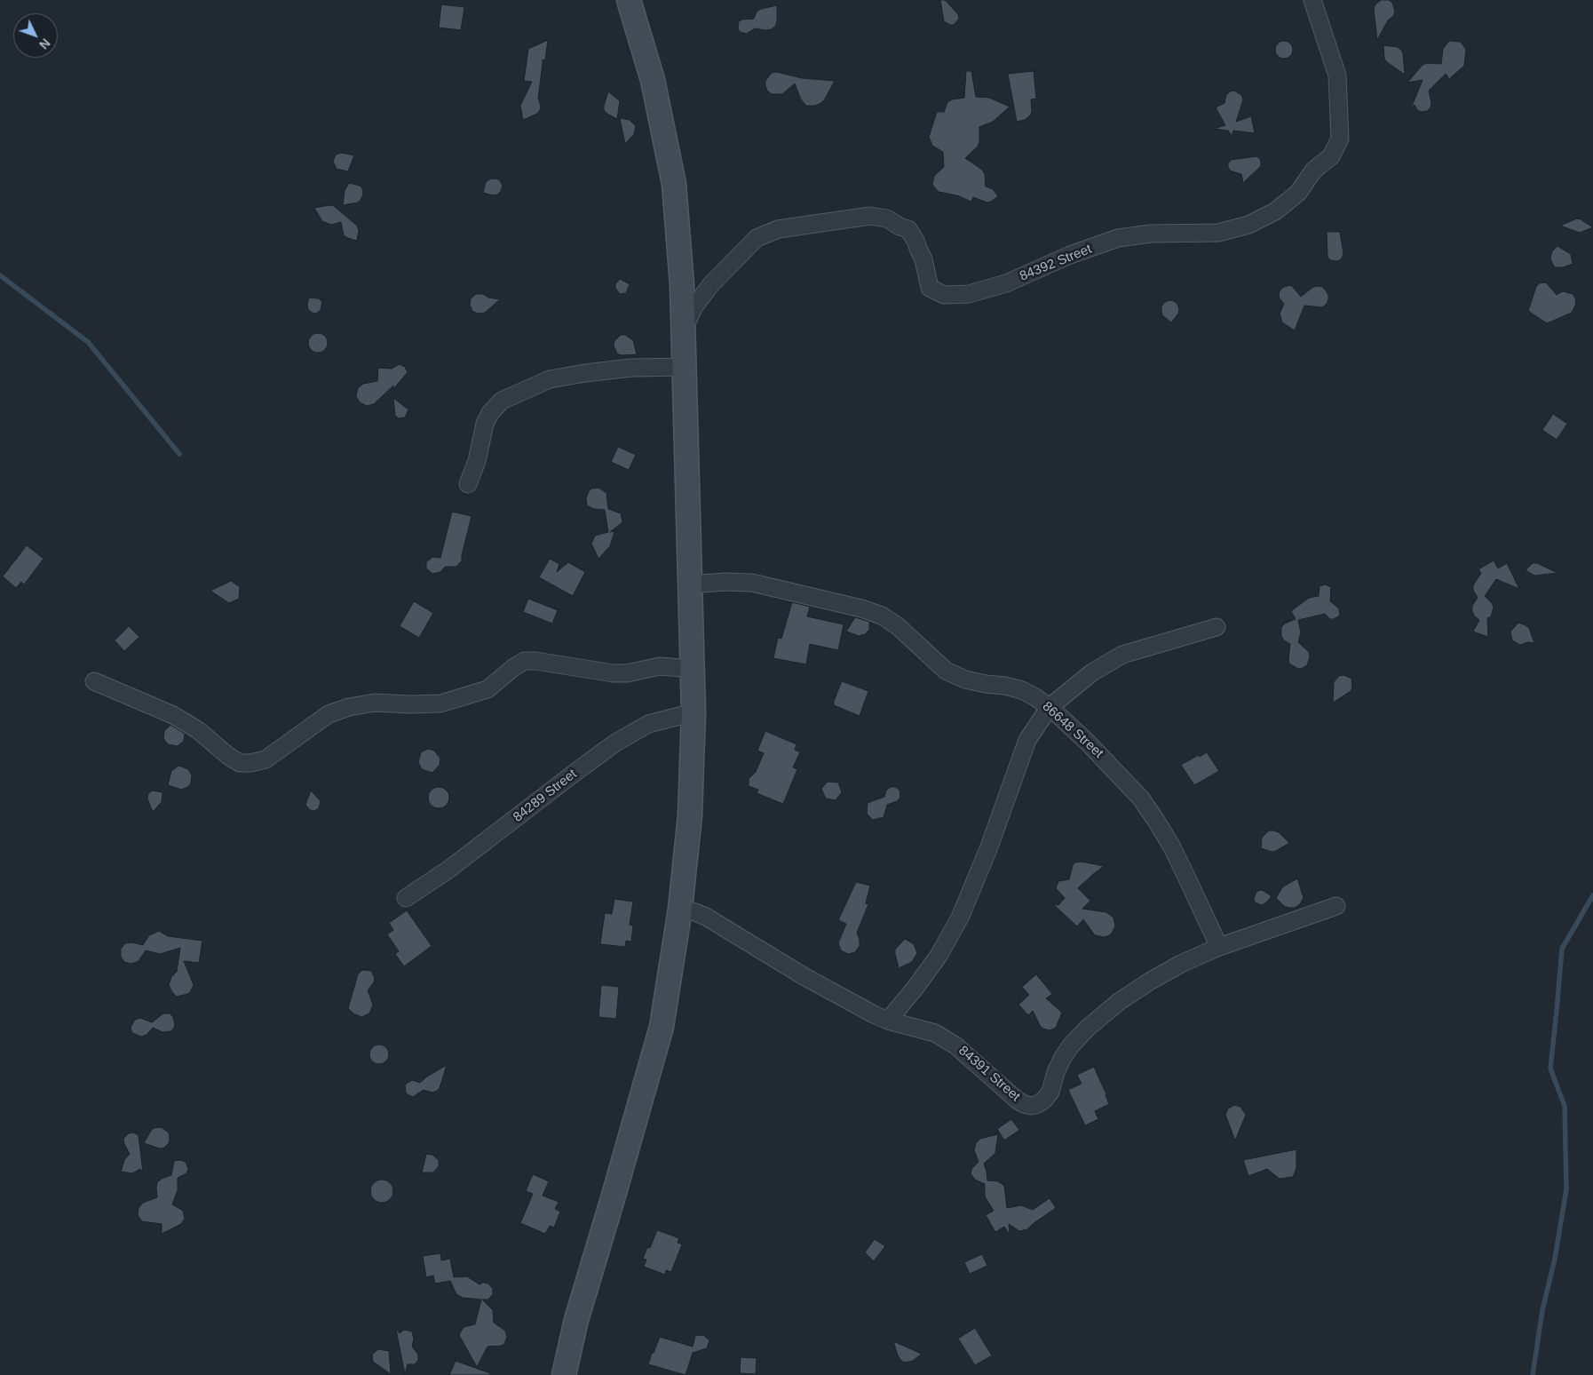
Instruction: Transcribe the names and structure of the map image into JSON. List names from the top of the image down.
{
  "streets": {
    "street": [
      "84392 Street",
      "86648 Street",
      "84289 Street",
      "84391 Street"
    ]
  },
  "crossings": [
    ["86648 Street", "84391 Street"]
  ],
  "north": "bottom right"
}
